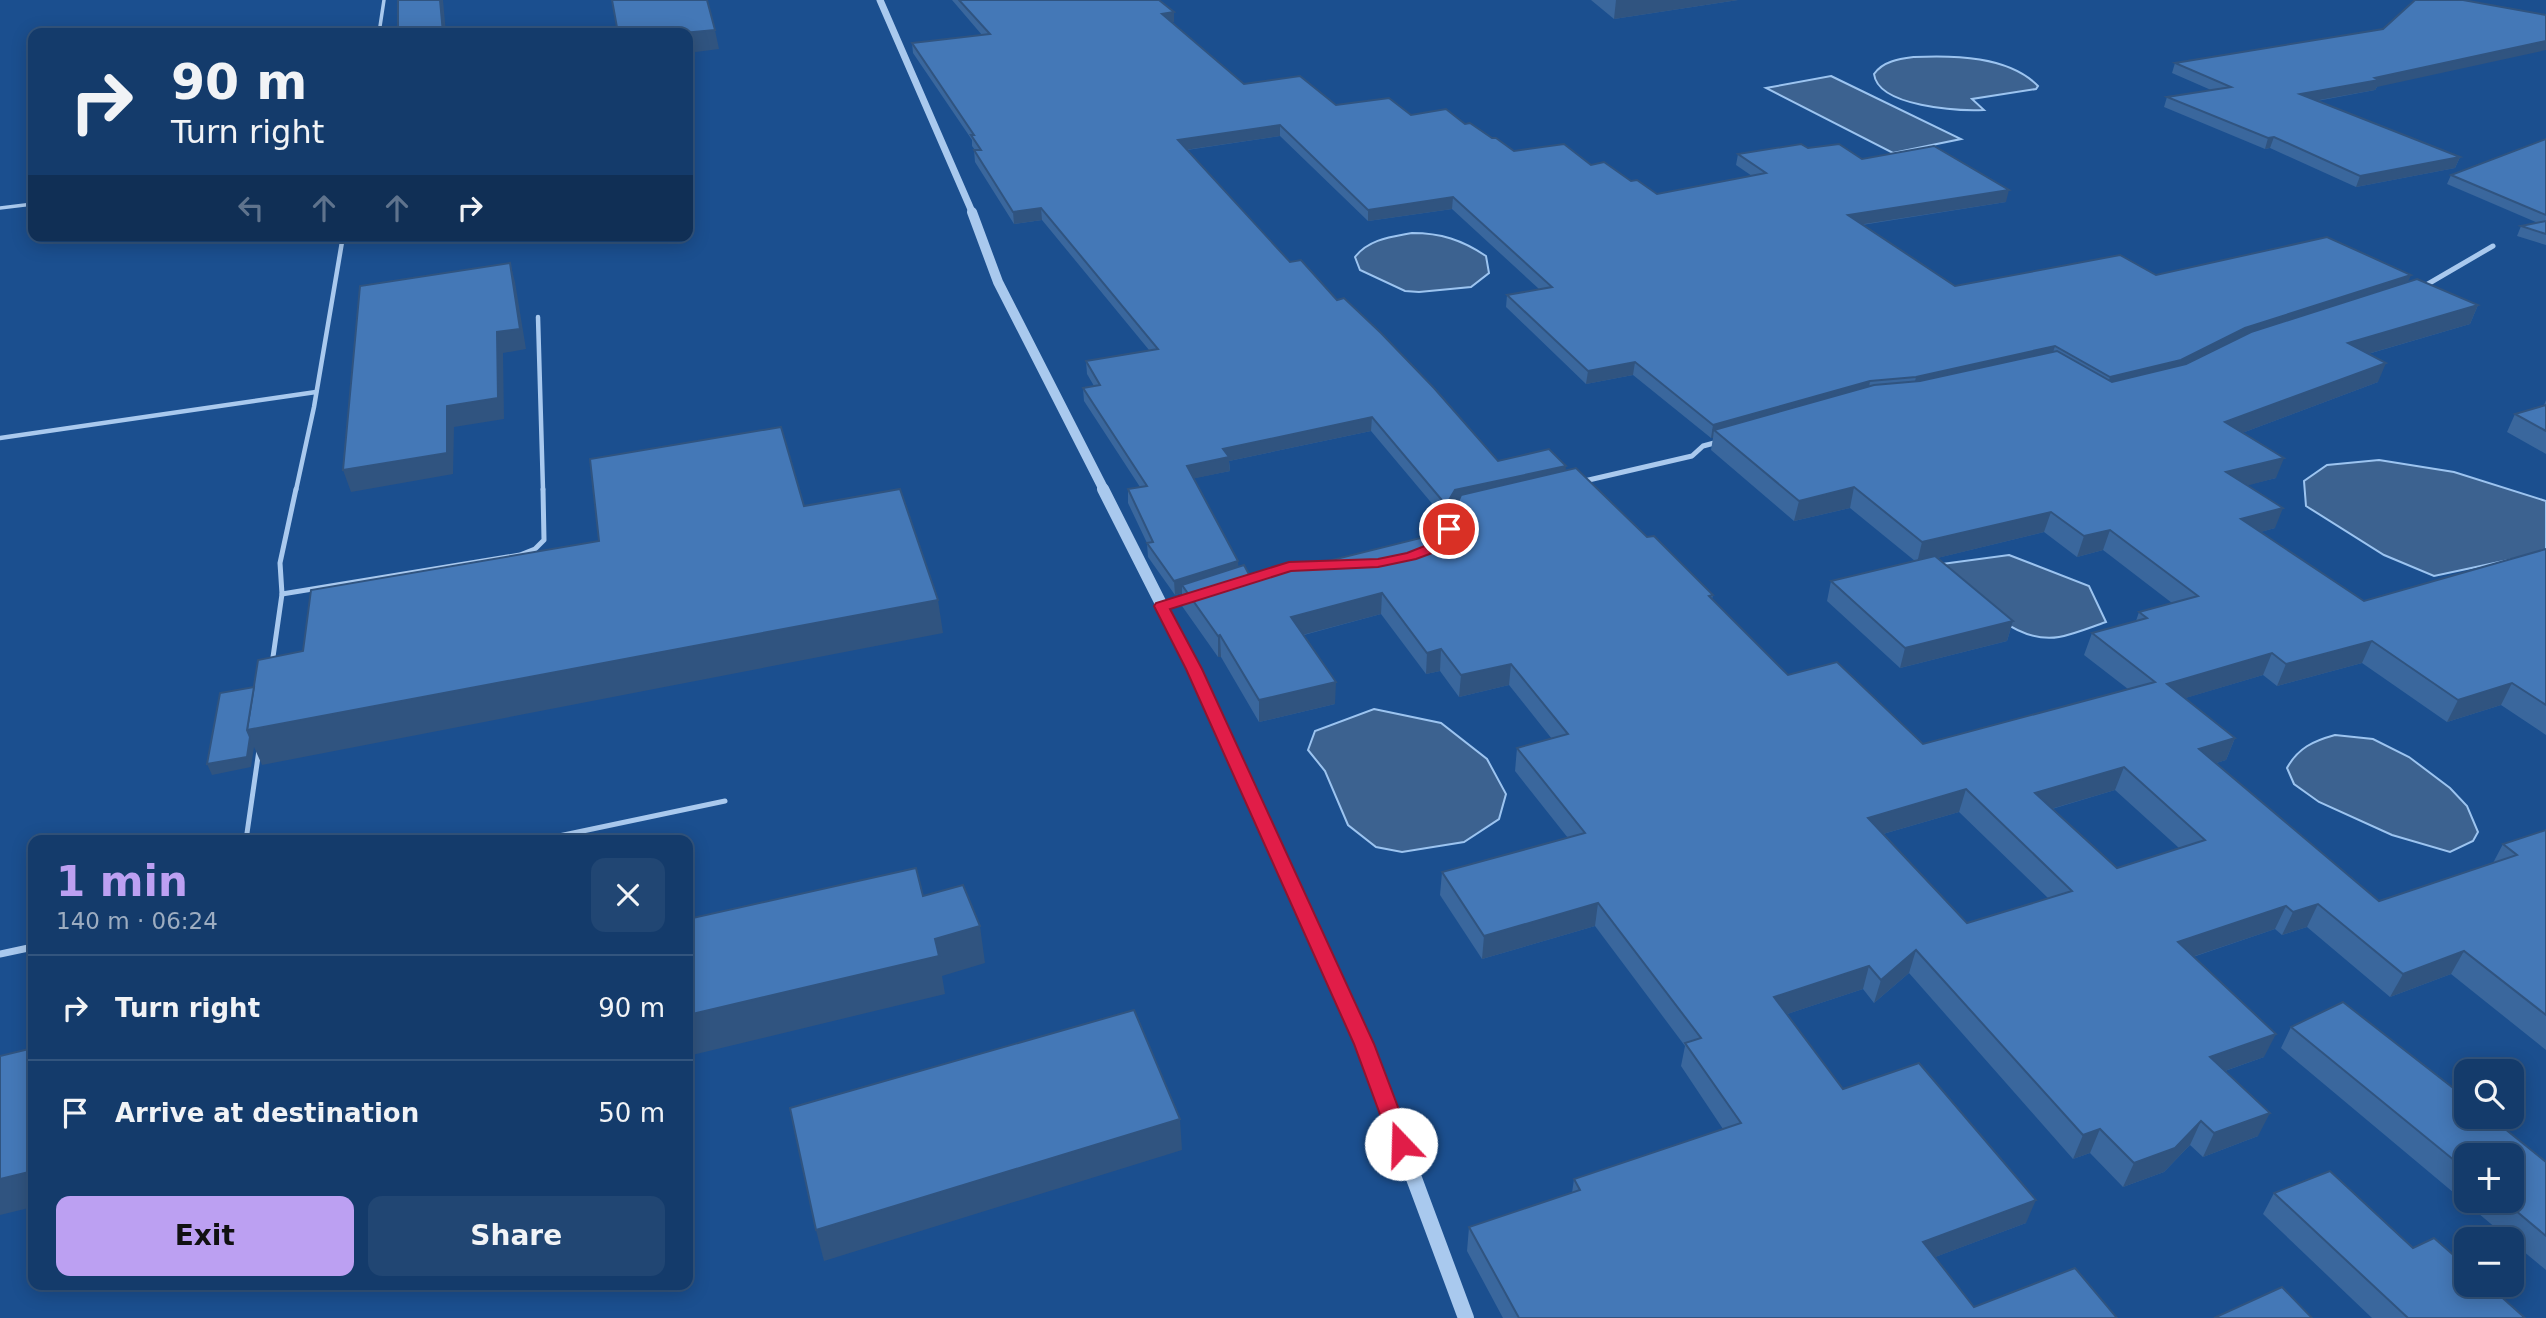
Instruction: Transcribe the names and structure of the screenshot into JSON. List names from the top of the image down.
{
  "page": {
    "turn": ["90 m", "Turn right"],
    "heading": ["1 min", "140 m · 06:24"],
    "list": [
      {
        "name": "Turn right",
        "value": "90 m"
      },
      {
        "name": "Arrive at destination",
        "value": "50 m"
      }
    ],
    "map_buttons": ["+", "−"],
    "buttons": ["Exit", "Share"]
  }
}
